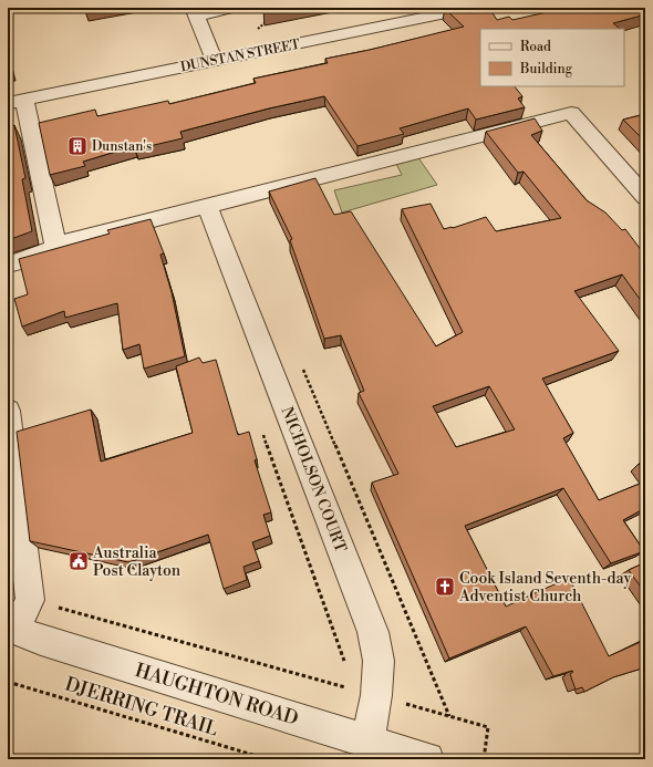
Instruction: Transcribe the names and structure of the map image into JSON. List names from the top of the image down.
{
  "streets": {
    "street": ["DUNSTAN STREET", "NICHOLSON COURT", "HAUGHTON ROAD"],
    "path": ["DJERRING TRAIL"]
  },
  "crossings": [
    ["NICHOLSON COURT", "HAUGHTON ROAD"]
  ],
  "places": {
    "building": ["Dunstan's"],
    "public building": ["Australia Post Clayton"],
    "church": ["Cook Island Seventh-day Adventist Church"]
  },
  "legend": ["Road", "Building"]
}
